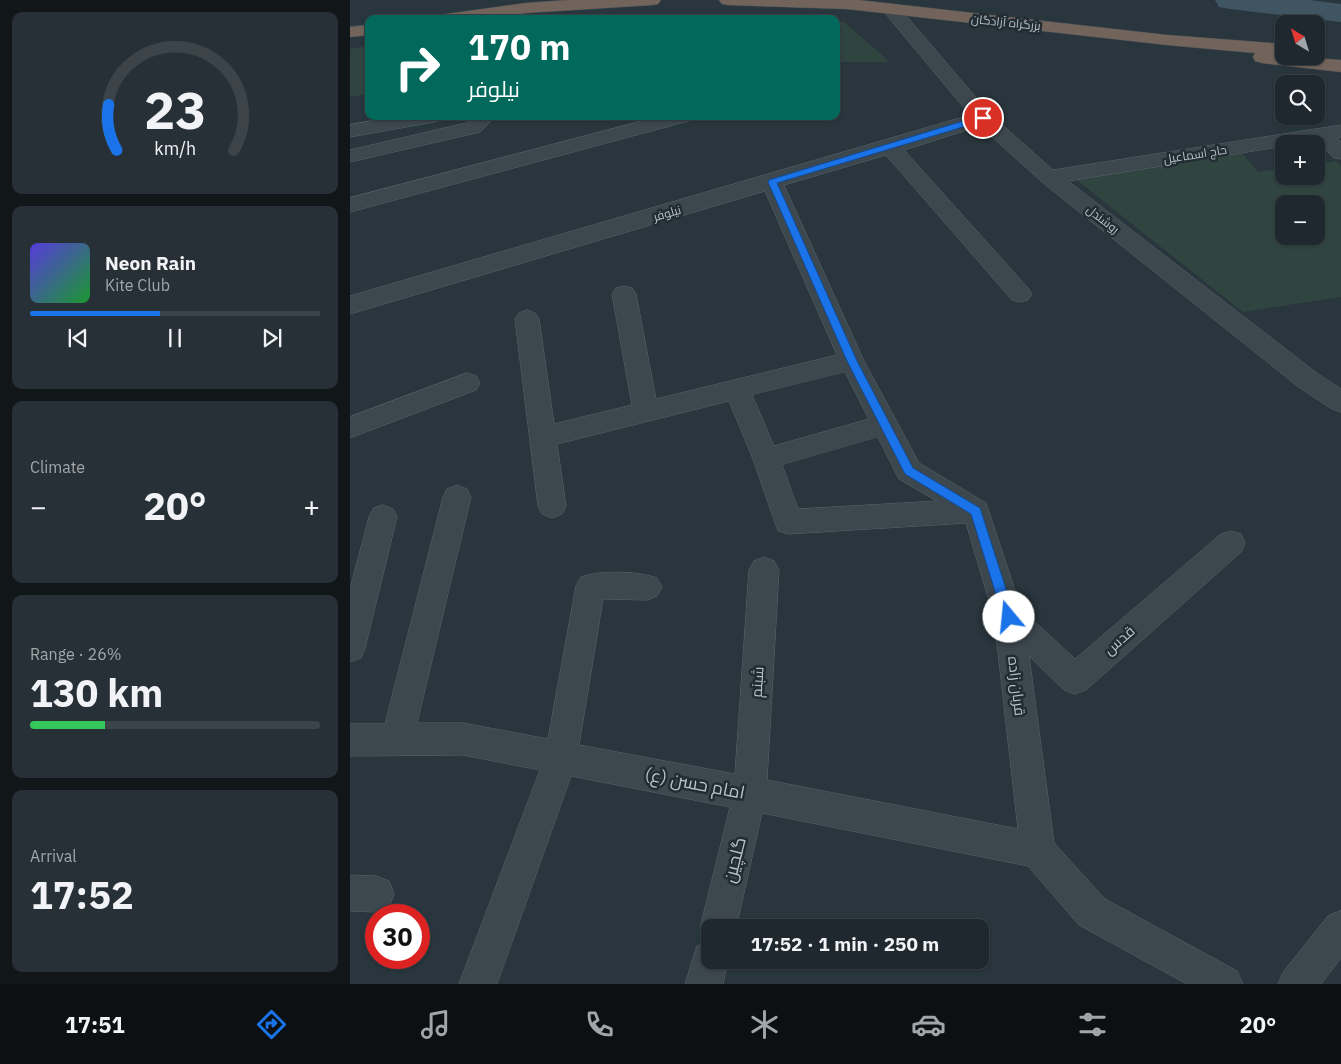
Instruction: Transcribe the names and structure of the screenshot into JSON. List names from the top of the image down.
{
  "streets": {
    "highway": ["بزرگراه آزادگان"],
    "street": [
      "حاج اسماعیل",
      "نیلوفر",
      "روشندل",
      "قدس",
      "شبنم",
      "قربان زاده",
      "امام حسن (ع)",
      "گلچین"
    ]
  },
  "crossings": [
    ["بزرگراه آزادگان", "روشندل"],
    ["حاج اسماعیل", "روشندل"],
    ["نیلوفر", "روشندل"],
    ["قدس", "قربان زاده"],
    ["شبنم", "امام حسن (ع)"],
    ["شبنم", "گلچین"],
    ["قربان زاده", "امام حسن (ع)"],
    ["امام حسن (ع)", "گلچین"]
  ],
  "north": "top left",
  "page": {
    "map_buttons": ["+", "−"],
    "turn": ["170 m", "نیلوفر"],
    "song": ["Neon Rain", "Kite Club"],
    "tile": [
      "Climate",
      ["Range · 26%", "130 km"],
      ["Arrival", "17:52"]
    ],
    "heat": ["−", "20°", "+"],
    "limit": "30",
    "trip": "17:52 · 1 min · 250 m",
    "tabs": ["17:51", "20°"],
    "gauge": ["23", "km/h"]
  }
}
